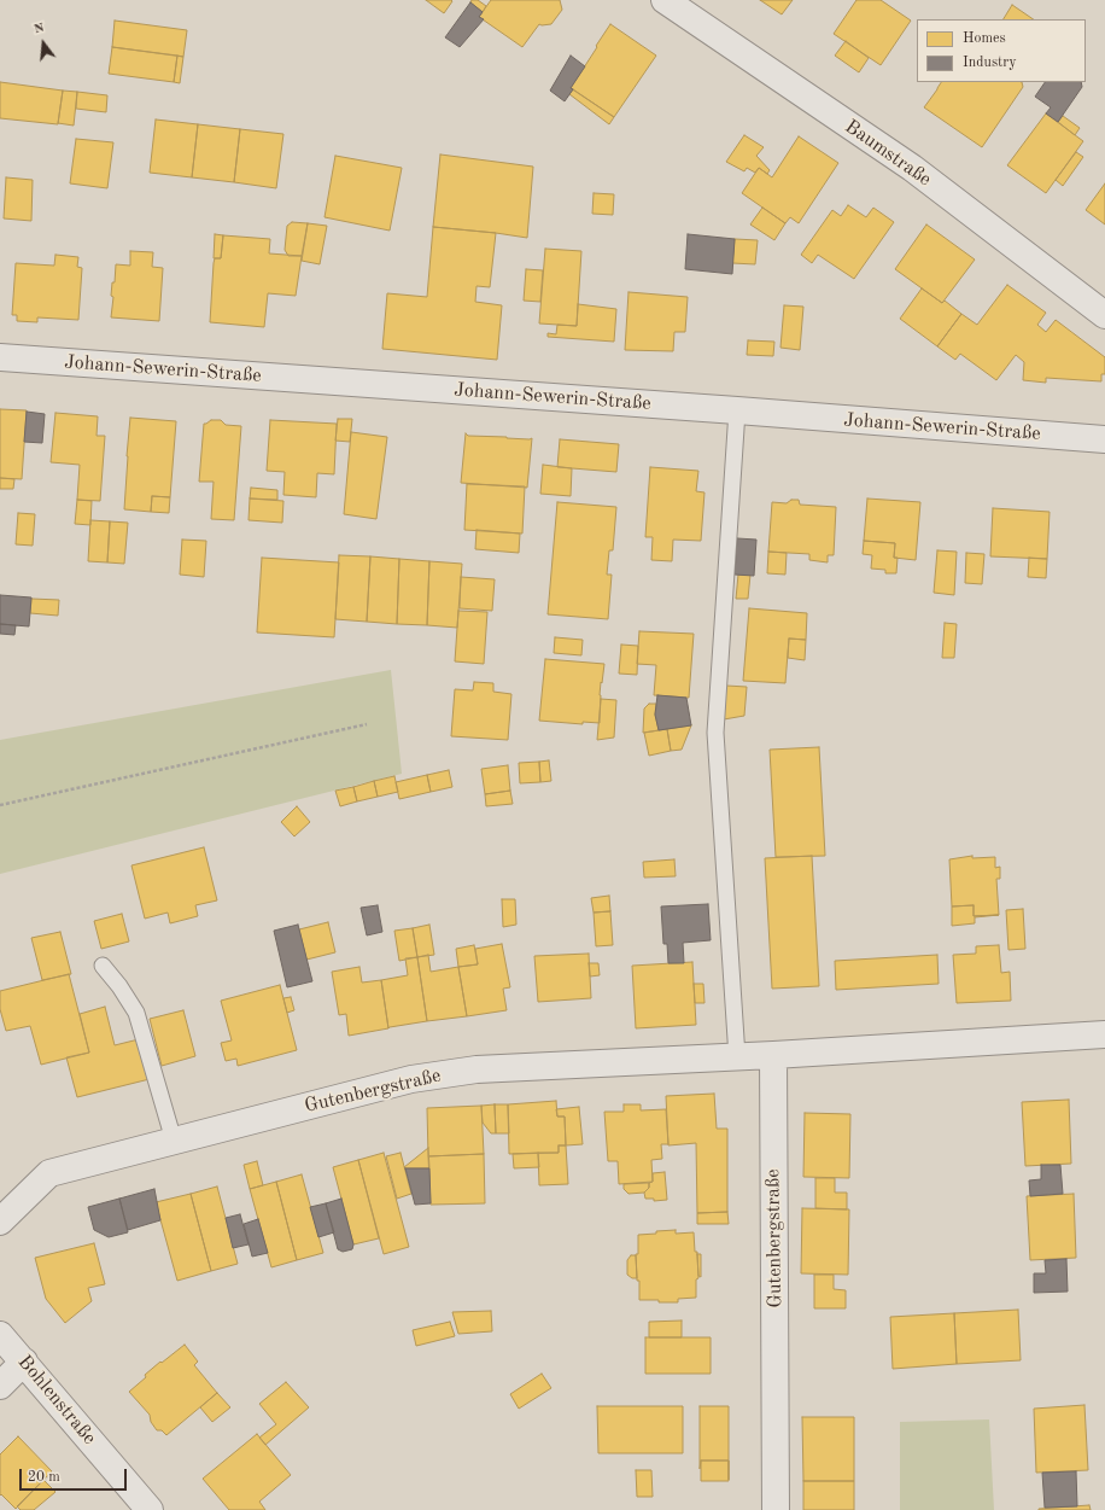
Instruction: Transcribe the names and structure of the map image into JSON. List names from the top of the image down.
{
  "streets": {
    "street": [
      "Baumstraße",
      "Johann-Sewerin-Straße",
      "Gutenbergstraße",
      "Bohlenstraße"
    ]
  },
  "legend": ["Homes", "Industry"],
  "scale_bar": "20 m",
  "north": "top"
}
